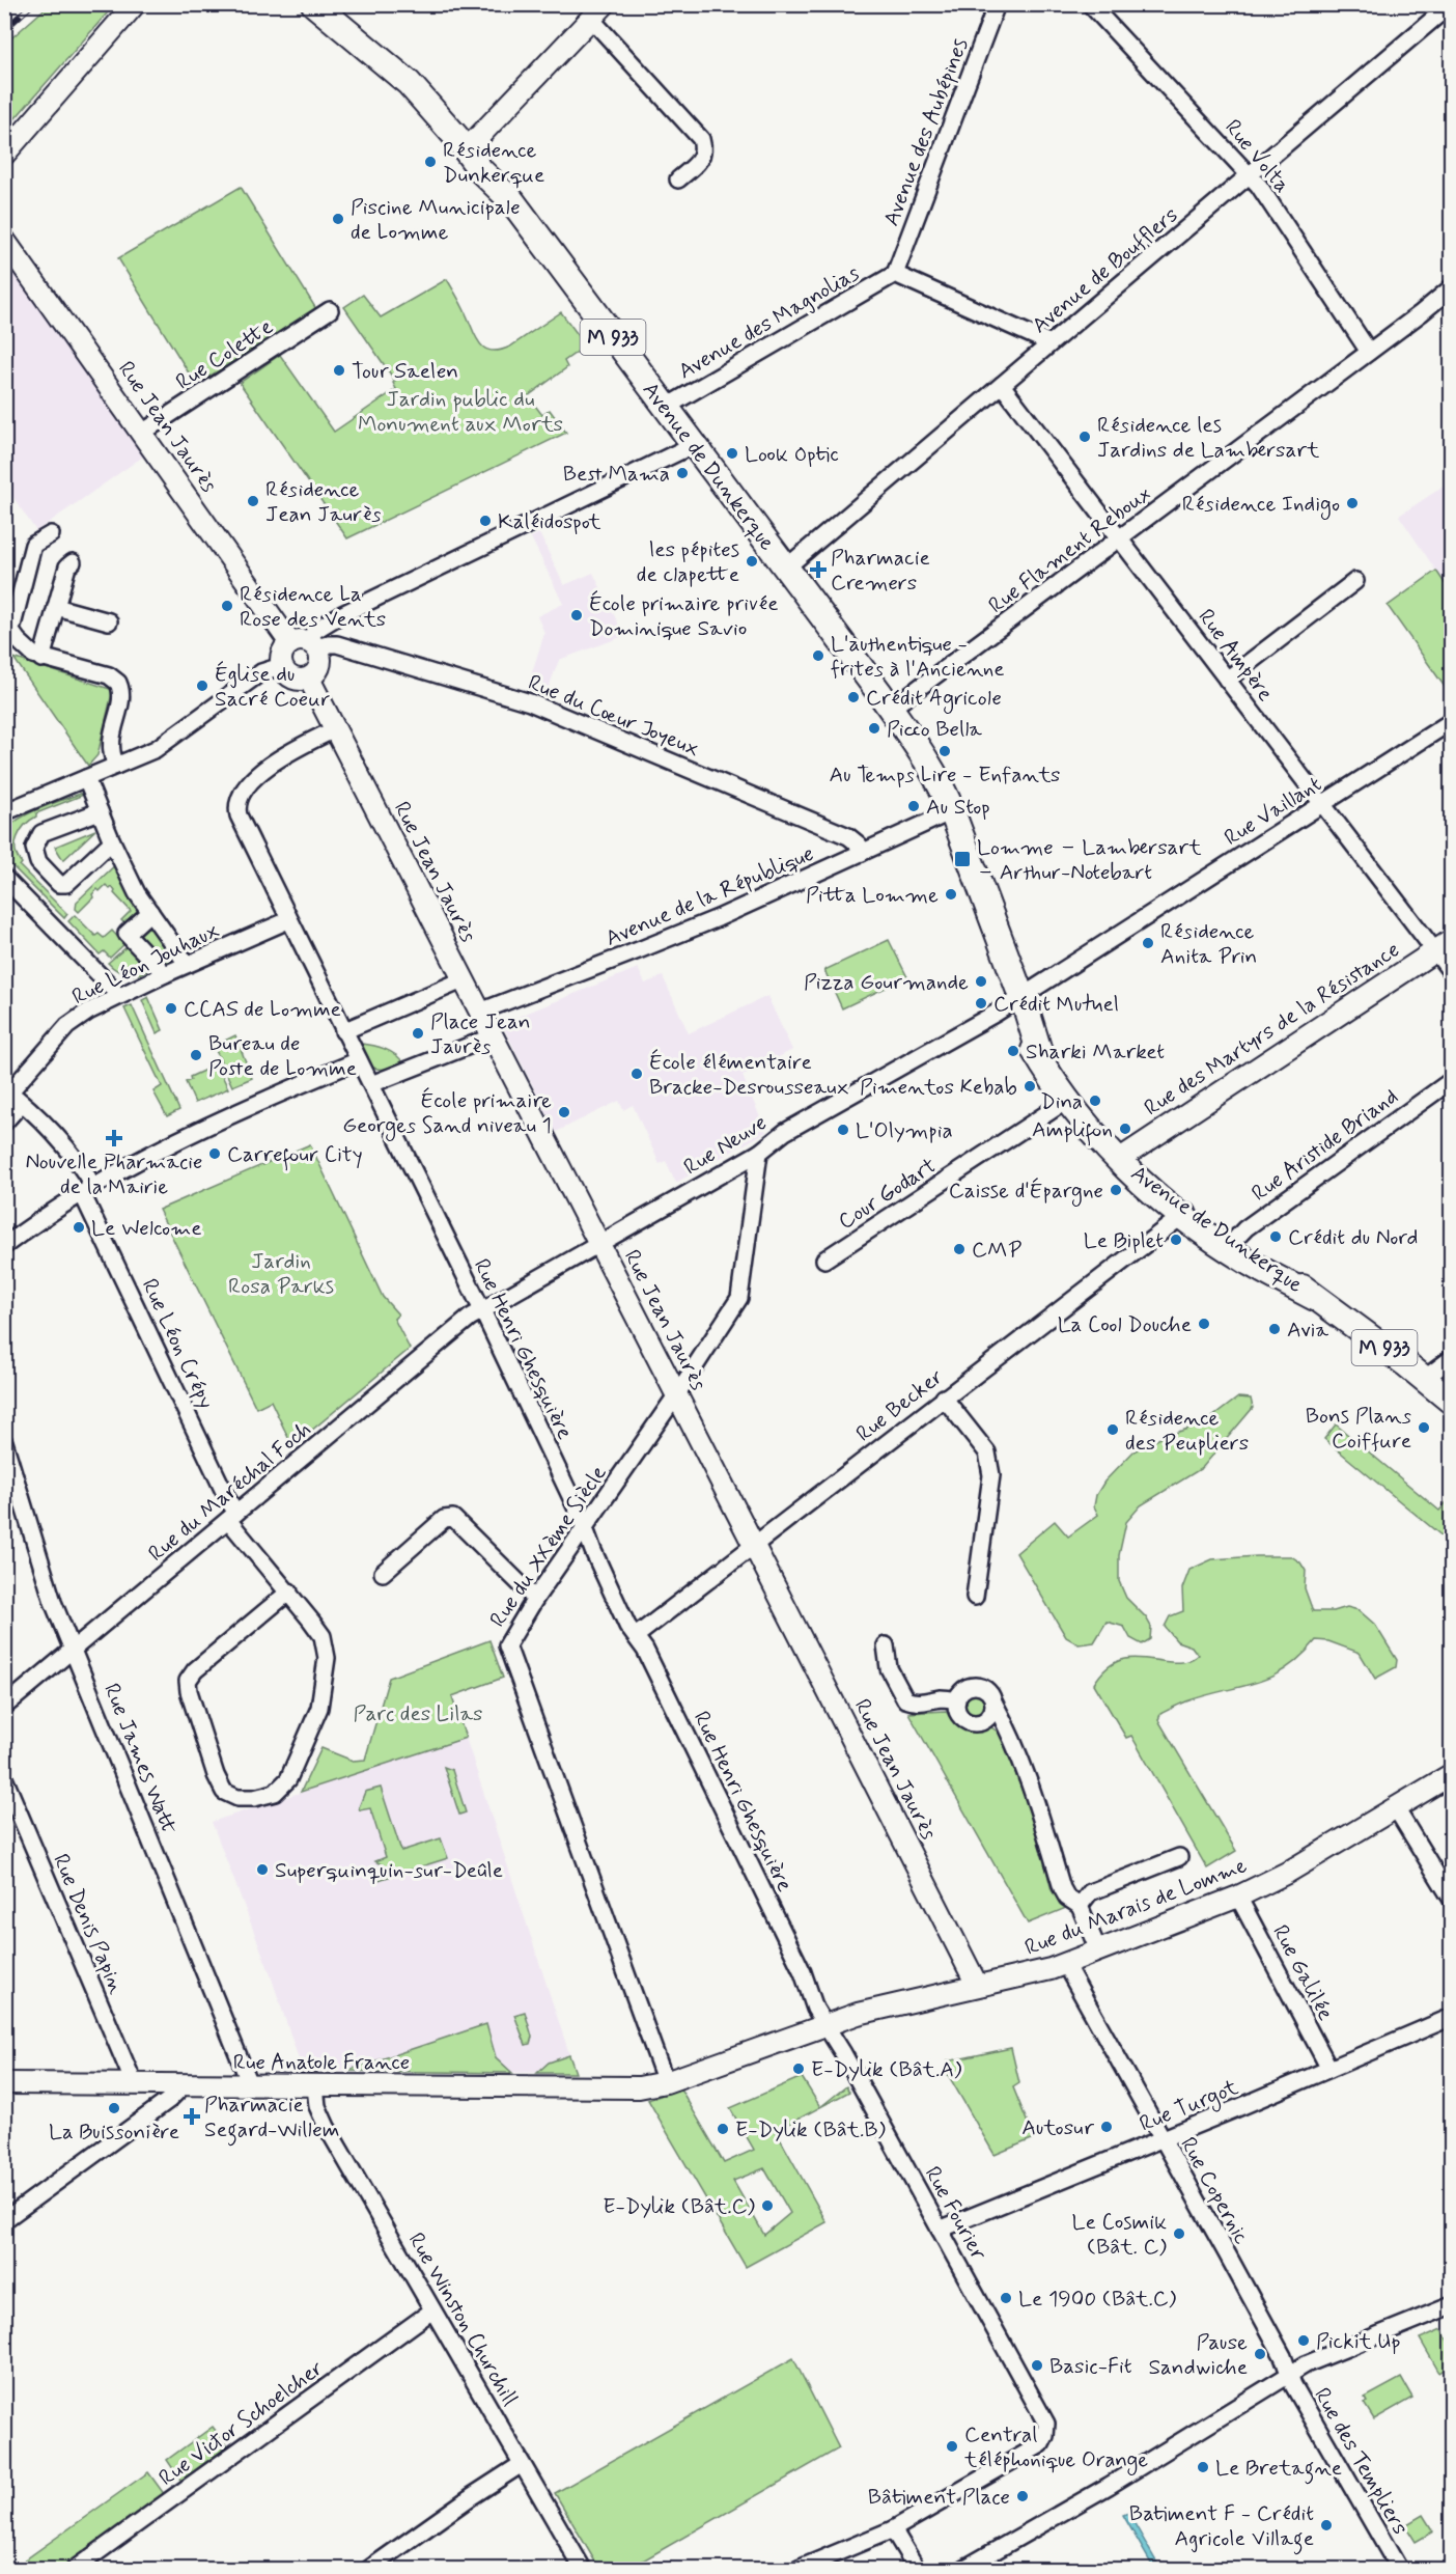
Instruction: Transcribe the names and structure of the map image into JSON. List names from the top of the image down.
{
  "streets": {
    "main road": ["M 933", "Avenue de Dunkerque"],
    "street": [
      "Avenue des Aubépines",
      "Rue Volta",
      "Avenue de Boufflers",
      "Avenue des Magnolias",
      "Rue Colette",
      "Rue Jean Jaurès",
      "Rue Flament Reboux",
      "Rue Ampère",
      "Rue du Cœur Joyeux",
      "Rue Vaillant",
      "Avenue de la République",
      "Rue Léon Jouhaux",
      "Rue des Martyrs de la Résistance",
      "Rue Neuve",
      "Rue Aristide Briand",
      "Cour Godart",
      "Rue Léon Crépy",
      "Rue Henri Ghesquière",
      "Rue Becker",
      "Rue du Maréchal Foch",
      "Rue du XXème Siècle",
      "Rue James Watt",
      "Rue du Marais de Lomme",
      "Rue Denis Papin",
      "Rue Galilée",
      "Rue Anatole France",
      "Rue Turgot",
      "Rue Copernic",
      "Rue Fourier",
      "Rue Winston Churchill",
      "Rue Victor Schoelcher",
      "Rue des Templiers"
    ]
  },
  "crossings": [
    ["Avenue des Aubépines", "Avenue des Magnolias"],
    ["Rue Volta", "Avenue de Boufflers"],
    ["Rue Volta", "Rue Flament Reboux"],
    ["Avenue de Boufflers", "Avenue de Dunkerque"],
    ["Avenue de Boufflers", "Rue Ampère"],
    ["Avenue des Magnolias", "Avenue de Dunkerque"],
    ["Rue Colette", "Rue Jean Jaurès"],
    ["Rue Jean Jaurès", "Rue du Cœur Joyeux"],
    ["Rue Jean Jaurès", "Avenue de la République"],
    ["Rue Jean Jaurès", "Rue Neuve"],
    ["Rue Jean Jaurès", "Rue Henri Ghesquière"],
    ["Rue Jean Jaurès", "Rue Becker"],
    ["Rue Jean Jaurès", "Rue du XXème Siècle"],
    ["Rue Jean Jaurès", "Rue du Marais de Lomme"],
    ["Avenue de Dunkerque", "Rue Flament Reboux"],
    ["Avenue de Dunkerque", "Rue Vaillant"],
    ["Avenue de Dunkerque", "Avenue de la République"],
    ["Avenue de Dunkerque", "Rue des Martyrs de la Résistance"],
    ["Avenue de Dunkerque", "Rue Neuve"],
    ["Avenue de Dunkerque", "Rue Aristide Briand"],
    ["Avenue de Dunkerque", "Cour Godart"],
    ["Avenue de Dunkerque", "Rue Becker"],
    ["Rue Flament Reboux", "Rue Ampère"],
    ["Rue Ampère", "Rue Vaillant"],
    ["Rue Ampère", "Rue des Martyrs de la Résistance"],
    ["Rue du Cœur Joyeux", "Avenue de la République"],
    ["Rue Vaillant", "Rue Neuve"],
    ["Rue Léon Jouhaux", "Rue Léon Crépy"],
    ["Rue Léon Jouhaux", "Rue Henri Ghesquière"],
    ["Rue Neuve", "Rue Henri Ghesquière"],
    ["Rue Neuve", "Rue du Maréchal Foch"],
    ["Rue Neuve", "Rue du XXème Siècle"],
    ["Rue Léon Crépy", "Rue du Maréchal Foch"],
    ["Rue Henri Ghesquière", "Rue Becker"],
    ["Rue Henri Ghesquière", "Rue du Maréchal Foch"],
    ["Rue Henri Ghesquière", "Rue du XXème Siècle"],
    ["Rue Henri Ghesquière", "Rue du Marais de Lomme"],
    ["Rue Henri Ghesquière", "Rue Fourier"],
    ["Rue du Maréchal Foch", "Rue James Watt"],
    ["Rue du XXème Siècle", "Rue du Marais de Lomme"],
    ["Rue James Watt", "Rue Anatole France"],
    ["Rue du Marais de Lomme", "Rue Galilée"],
    ["Rue du Marais de Lomme", "Rue Anatole France"],
    ["Rue du Marais de Lomme", "Rue Copernic"],
    ["Rue du Marais de Lomme", "Rue Fourier"],
    ["Rue Denis Papin", "Rue Anatole France"],
    ["Rue Galilée", "Rue Turgot"],
    ["Rue Anatole France", "Rue Winston Churchill"],
    ["Rue Turgot", "Rue Copernic"],
    ["Rue Turgot", "Rue Fourier"],
    ["Rue Copernic", "Rue des Templiers"],
    ["Rue Winston Churchill", "Rue Victor Schoelcher"]
  ],
  "parks": ["Jardin public du Monument aux Morts", "Jardin Rosa Parks", "Parc des Lilas"],
  "places": {
    "other": [
      "Résidence Dunkerque",
      "Piscine Municipale de Lomme",
      "Tour Saelen",
      "Résidence les Jardins de Lambersart",
      "Look Optic",
      "Best Mama",
      "Résidence Jean Jaurès",
      "Résidence Indigo",
      "Kaléidospot",
      "les pépites de clapette",
      "Résidence La Rose des Vents",
      "École primaire privée Dominique Savio",
      "L'authentique - frites à l'Ancienne",
      "Église du Sacré Coeur",
      "Crédit Agricole",
      "Picco Bella",
      "Au Temps Lire - Enfants",
      "Au Stop",
      "Pitta Lomme",
      "Résidence Anita Prin",
      "Pizza Gourmande",
      "Crédit Mutuel",
      "CCAS de Lomme",
      "Place Jean Jaurès",
      "Sharki Market",
      "Bureau de Poste de Lomme",
      "École élémentaire Bracke-Desrousseaux",
      "Pimentos Kebab",
      "Dina",
      "École primaire Georges Sand niveau 1",
      "Amplifon",
      "L'Olympia",
      "Carrefour City",
      "Caisse d'Épargne",
      "Le Welcome",
      "Crédit du Nord",
      "Le Biplet",
      "CMP",
      "La Cool Douche",
      "Avia",
      "Bons Plans Coiffure",
      "Résidence des Peupliers",
      "Superquinquin-sur-Deûle",
      "E-Dylik (Bât.A)",
      "La Buissonière",
      "Autosur",
      "E-Dylik (Bât.B)",
      "E-Dylik (Bât.C)",
      "Le Cosmik (Bât. C)",
      "Le 1900 (Bât.C)",
      "Pickit Up",
      "Pause Sandwiche",
      "Basic-Fit",
      "Central téléphonique Orange",
      "Le Bretagne",
      "Bâtiment Place",
      "Batiment F - Crédit Agricole Village"
    ],
    "health": ["Pharmacie Cremers", "Nouvelle Pharmacie de la Mairie", "Pharmacie Segard-Willem"],
    "transit": ["Lomme – Lambersart – Arthur-Notebart"]
  }
}
